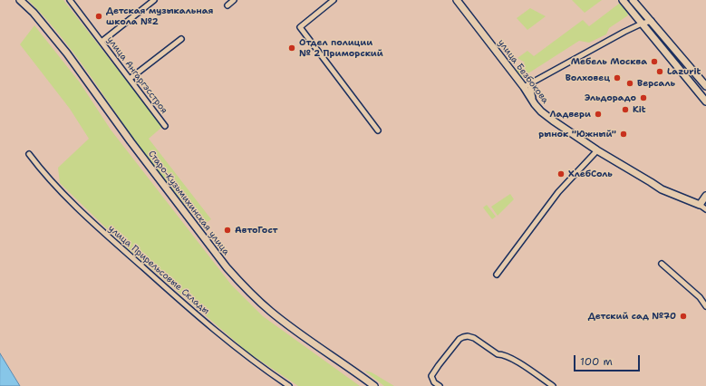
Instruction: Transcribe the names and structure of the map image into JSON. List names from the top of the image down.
{
  "streets": {
    "main road": ["улица Безбокова", "Старо-Кузьмихинская улица"],
    "street": ["улица Ангаргэсстроя", "улица Прирельсовые Склады"]
  },
  "places": [
    "Детская музыкальная школа №2",
    "Отдел полиции № 2 Приморский",
    "Мебель Москва",
    "Lazurit",
    "Волховец",
    "Версаль",
    "Эльдорадо",
    "Kit",
    "Ладвери",
    "рынок \"Южный\"",
    "ХлебСоль",
    "АвтоГост",
    "Детский сад №70"
  ],
  "scale_bar": "100 m"
}
